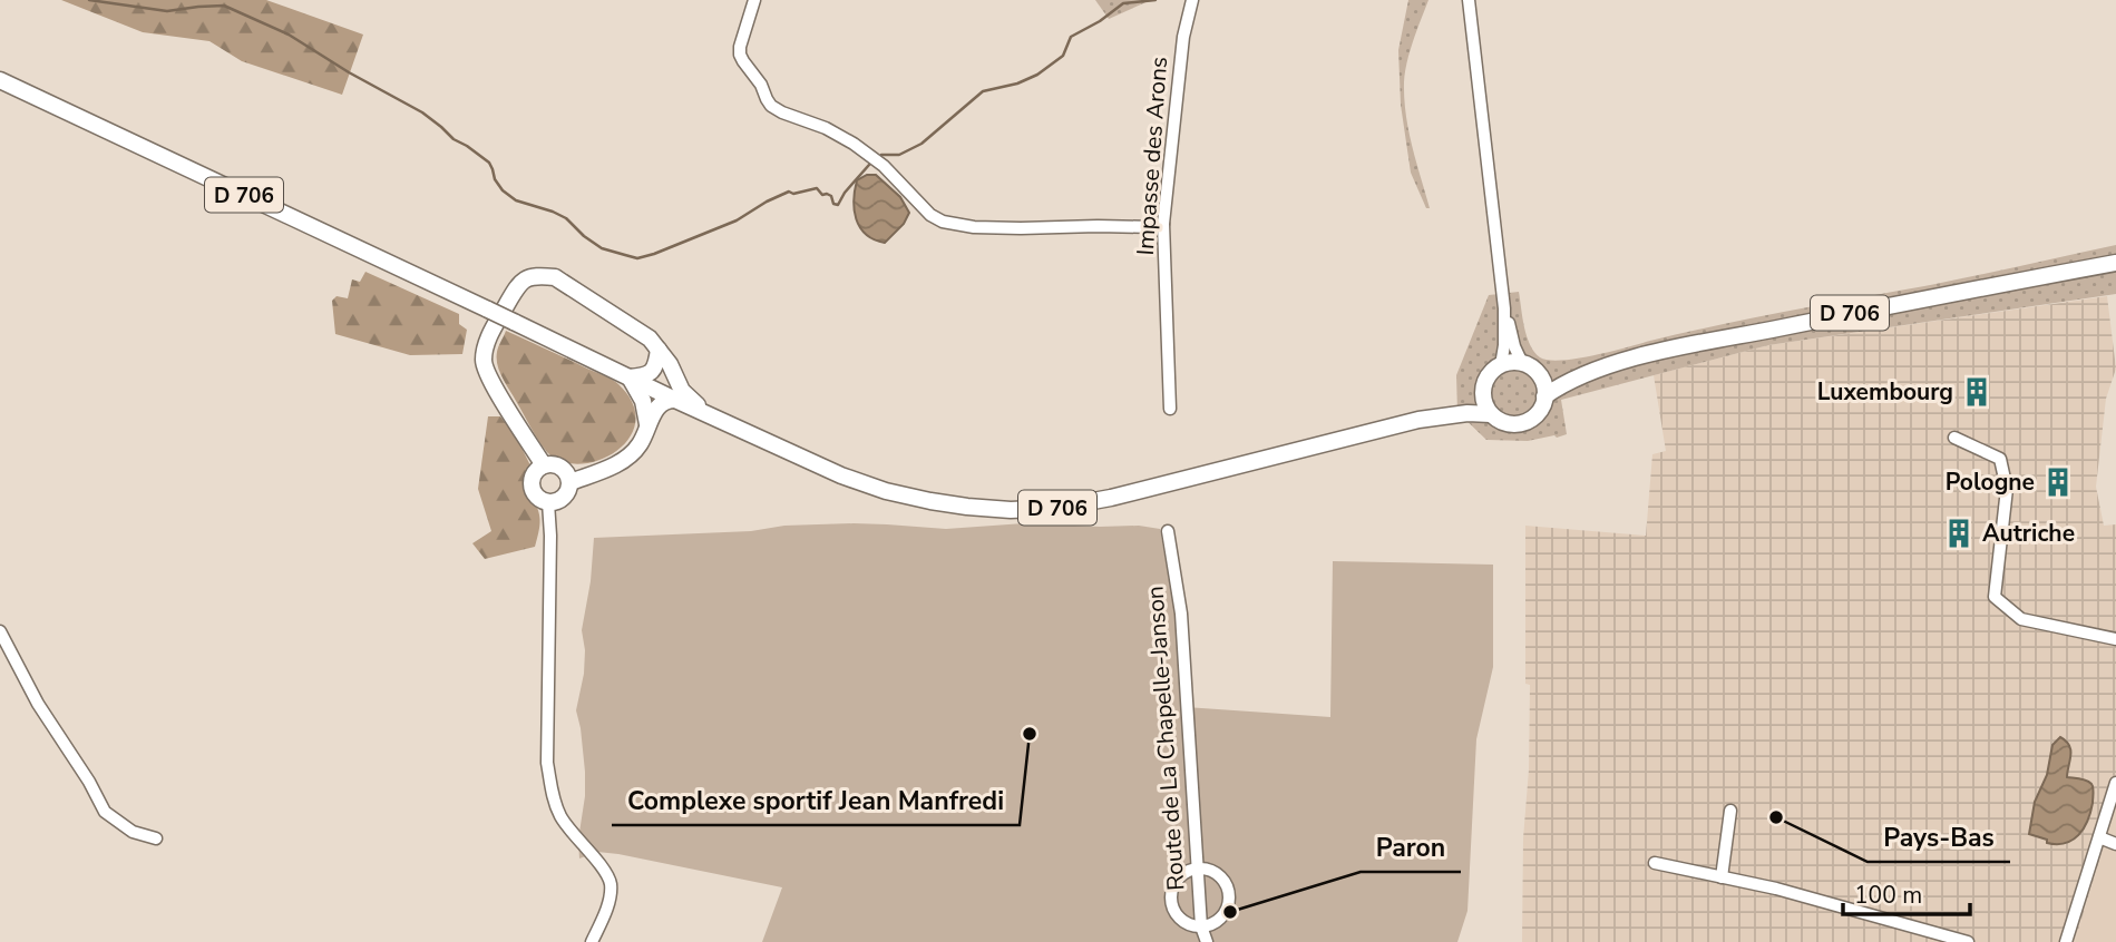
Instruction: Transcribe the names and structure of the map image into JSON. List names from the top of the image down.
{
  "streets": {
    "main road": ["D 706"],
    "street": ["Impasse des Arons", "Route de La Chapelle-Janson"]
  },
  "places": {
    "building": ["Luxembourg", "Pologne", "Autriche"],
    "other": ["Complexe sportif Jean Manfredi", "Pays-Bas", "Paron"]
  },
  "scale_bar": "100 m"
}
